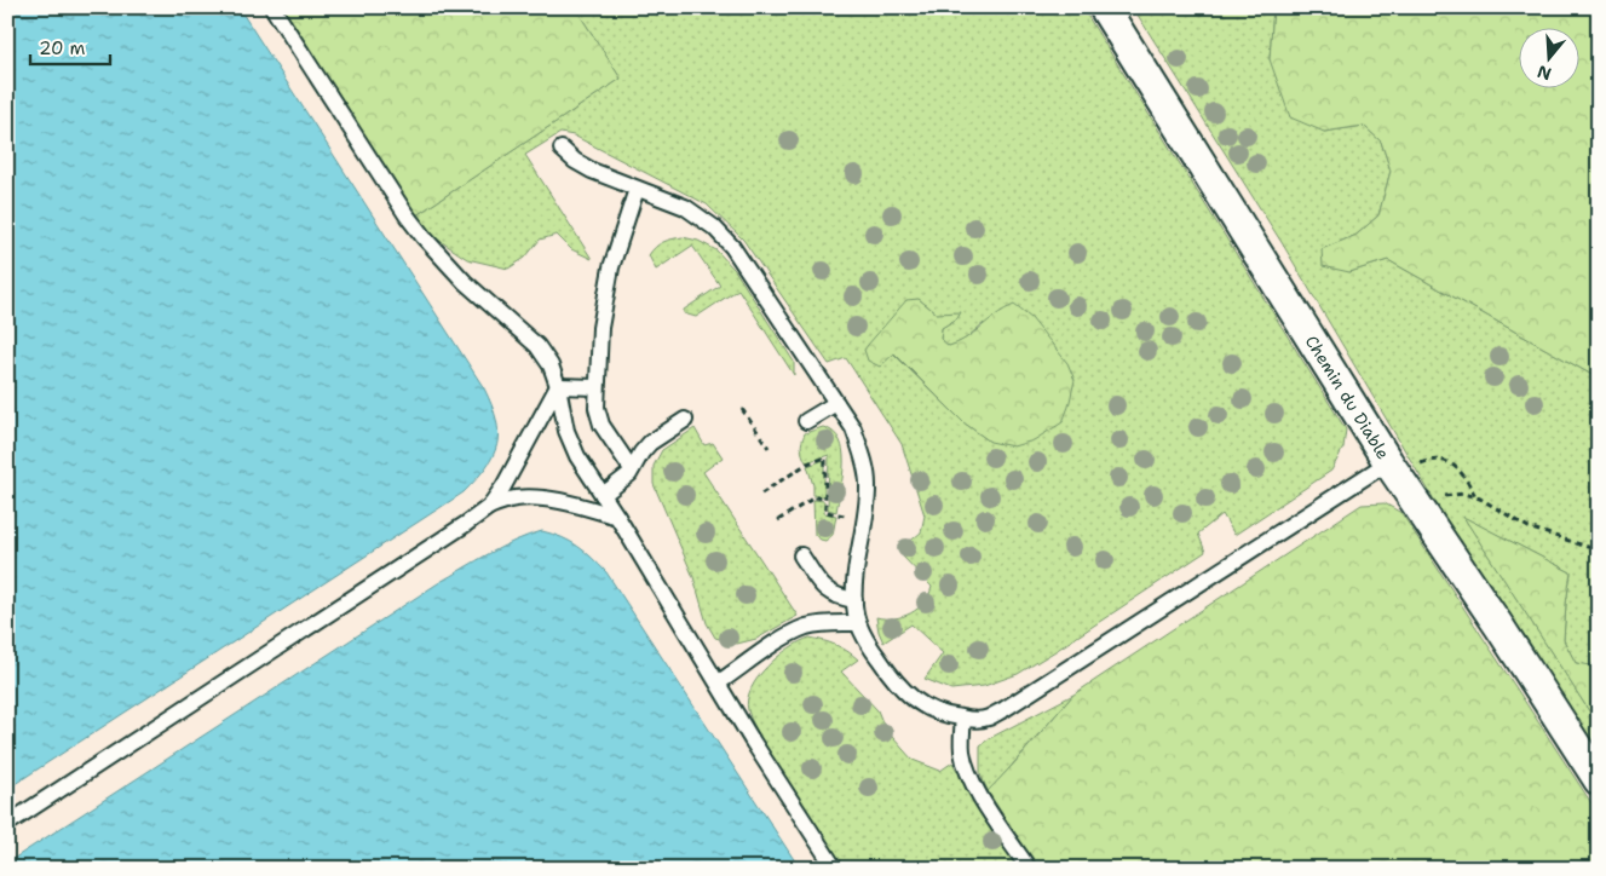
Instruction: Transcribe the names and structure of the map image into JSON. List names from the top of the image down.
{
  "streets": {
    "street": ["Chemin du Diable"]
  },
  "scale_bar": "20 m",
  "north": "bottom"
}
